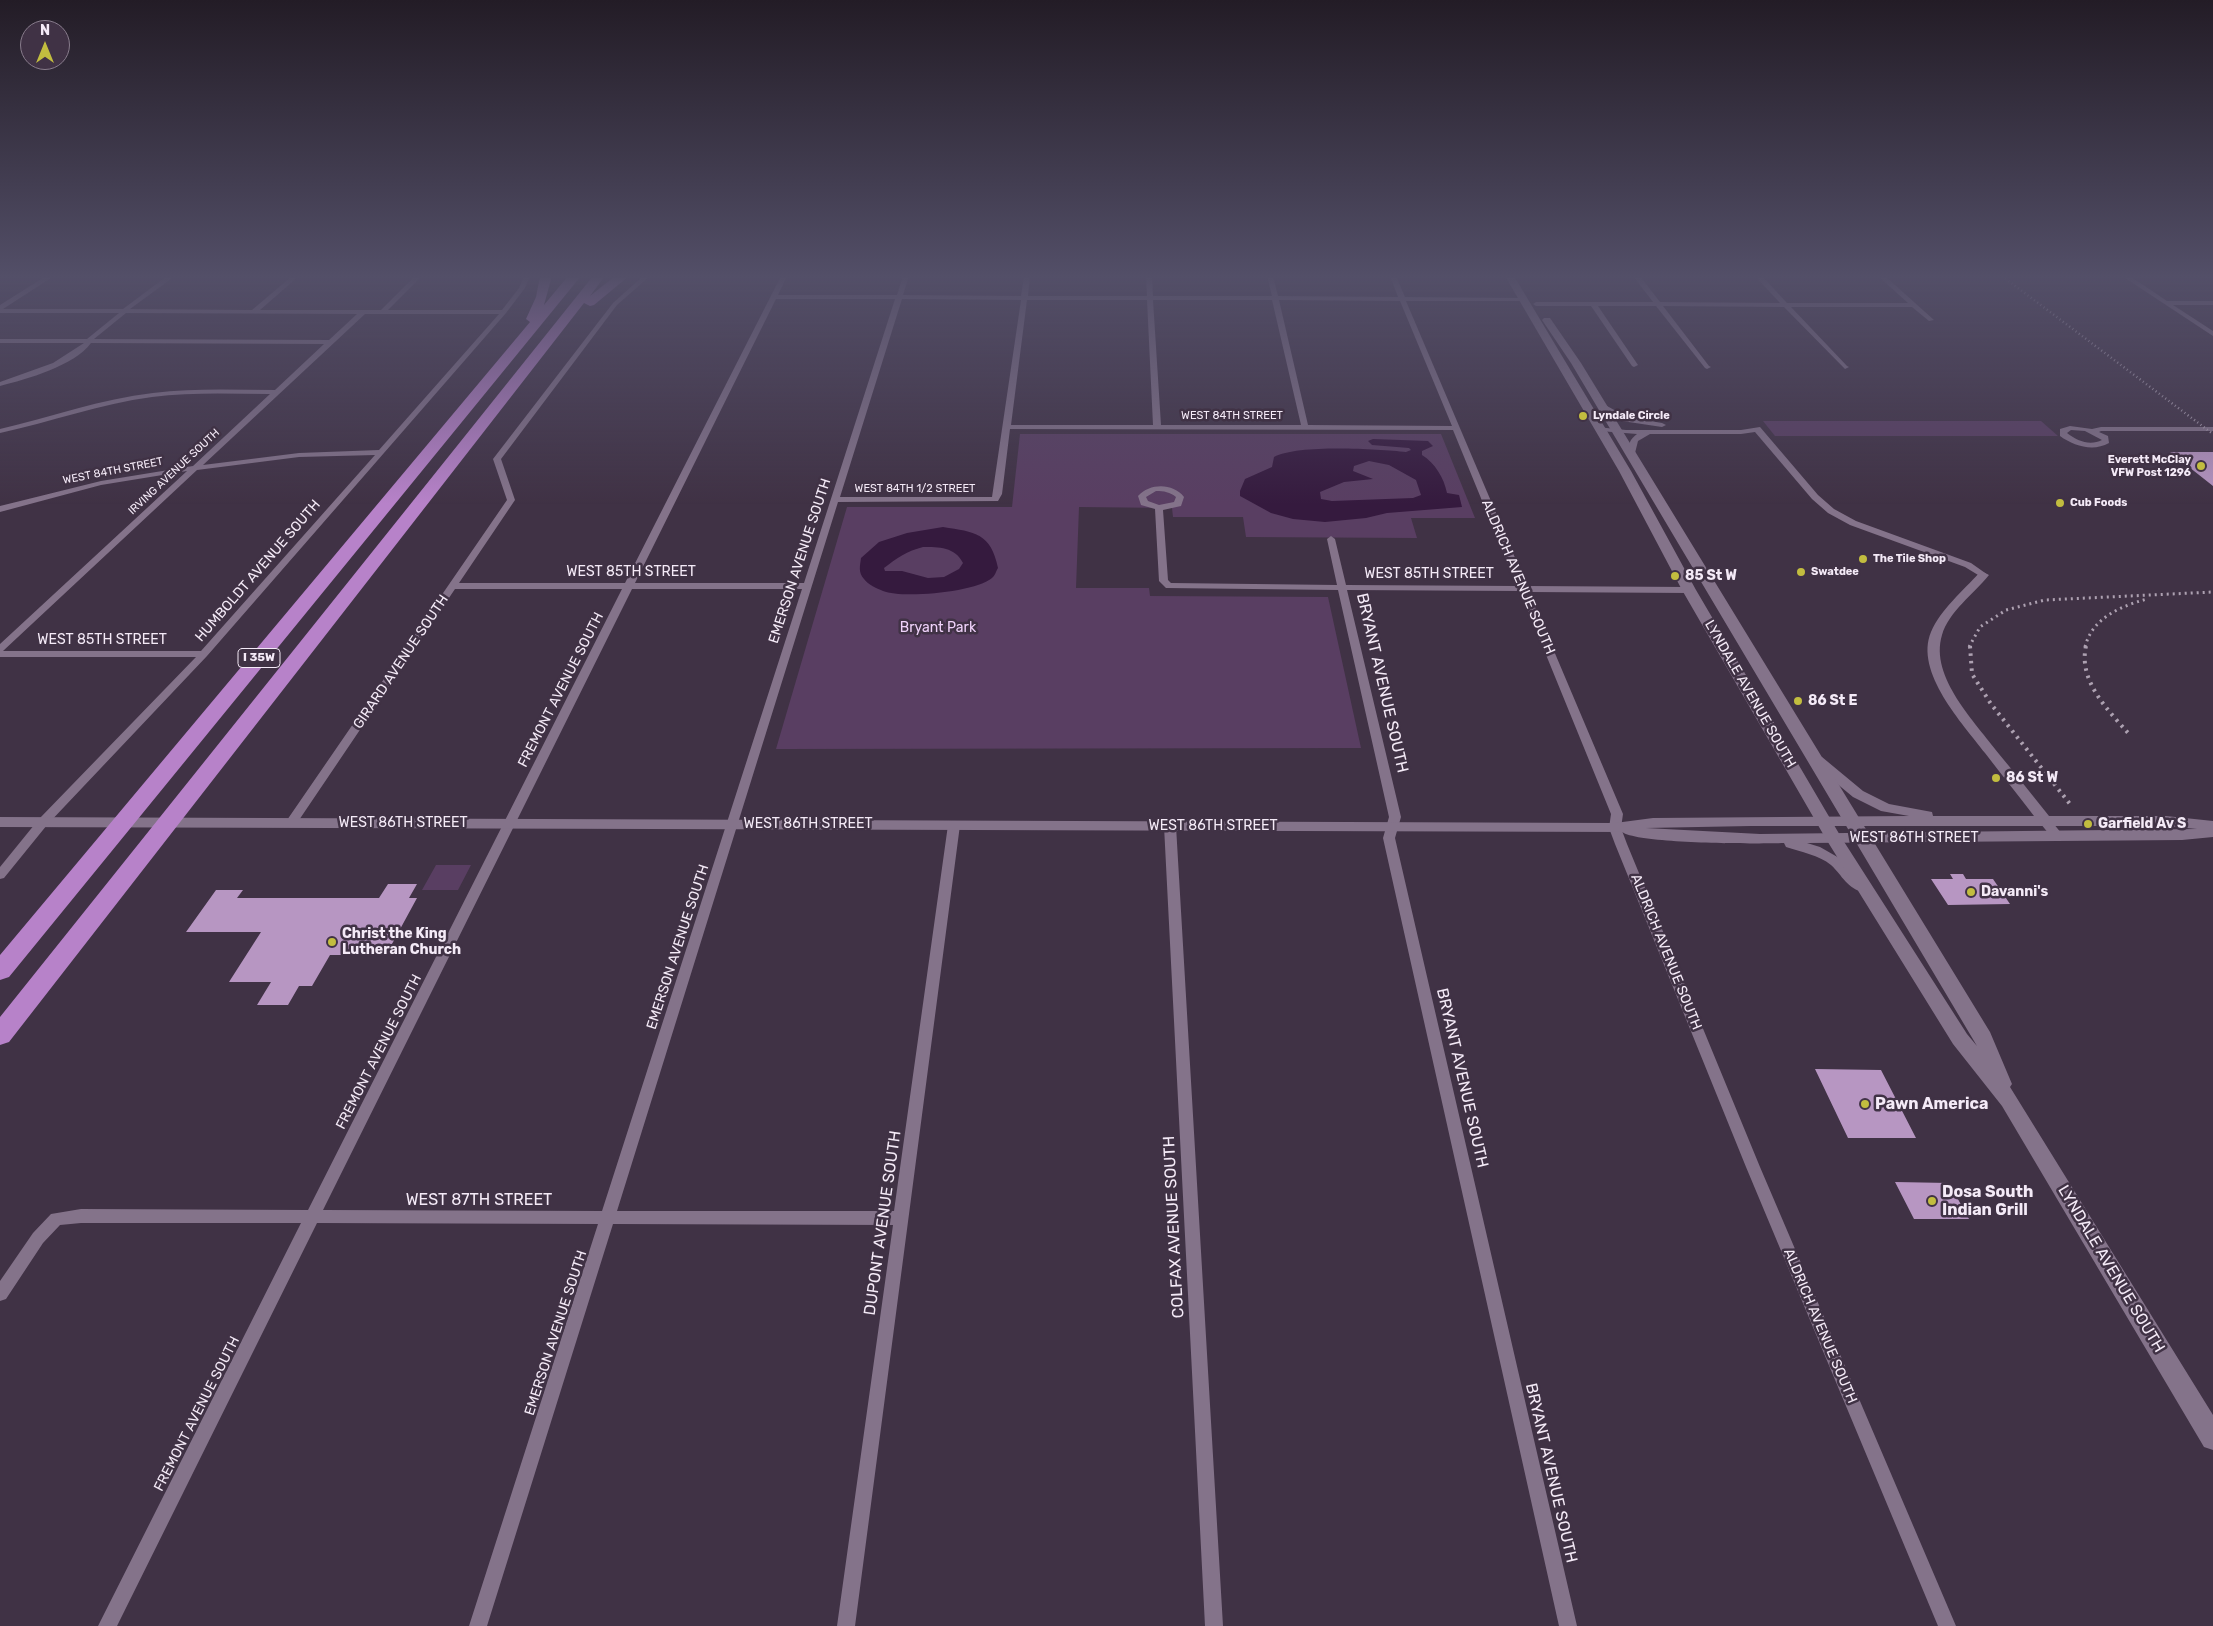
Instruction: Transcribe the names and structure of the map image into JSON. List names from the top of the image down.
{
  "streets": {
    "highway": ["I 35W"],
    "main road": ["LYNDALE AVENUE SOUTH"],
    "street": [
      "WEST 84TH STREET",
      "IRVING AVENUE SOUTH",
      "WEST 84TH 1/2 STREET",
      "EMERSON AVENUE SOUTH",
      "HUMBOLDT AVENUE SOUTH",
      "WEST 85TH STREET",
      "ALDRICH AVENUE SOUTH",
      "GIRARD AVENUE SOUTH",
      "BRYANT AVENUE SOUTH",
      "FREMONT AVENUE SOUTH",
      "WEST 86TH STREET",
      "WEST 87TH STREET",
      "DUPONT AVENUE SOUTH",
      "COLFAX AVENUE SOUTH"
    ]
  },
  "crossings": [
    ["WEST 84TH STREET", "IRVING AVENUE SOUTH"],
    ["WEST 84TH STREET", "WEST 84TH 1/2 STREET"],
    ["WEST 84TH STREET", "HUMBOLDT AVENUE SOUTH"],
    ["WEST 84TH STREET", "ALDRICH AVENUE SOUTH"],
    ["WEST 84TH 1/2 STREET", "EMERSON AVENUE SOUTH"],
    ["EMERSON AVENUE SOUTH", "WEST 85TH STREET"],
    ["EMERSON AVENUE SOUTH", "WEST 86TH STREET"],
    ["EMERSON AVENUE SOUTH", "WEST 87TH STREET"],
    ["HUMBOLDT AVENUE SOUTH", "WEST 85TH STREET"],
    ["HUMBOLDT AVENUE SOUTH", "WEST 86TH STREET"],
    ["WEST 85TH STREET", "ALDRICH AVENUE SOUTH"],
    ["WEST 85TH STREET", "GIRARD AVENUE SOUTH"],
    ["WEST 85TH STREET", "BRYANT AVENUE SOUTH"],
    ["WEST 85TH STREET", "FREMONT AVENUE SOUTH"],
    ["WEST 85TH STREET", "LYNDALE AVENUE SOUTH"],
    ["ALDRICH AVENUE SOUTH", "WEST 86TH STREET"],
    ["GIRARD AVENUE SOUTH", "WEST 86TH STREET"],
    ["BRYANT AVENUE SOUTH", "WEST 86TH STREET"],
    ["FREMONT AVENUE SOUTH", "WEST 86TH STREET"],
    ["FREMONT AVENUE SOUTH", "WEST 87TH STREET"],
    ["LYNDALE AVENUE SOUTH", "WEST 86TH STREET"],
    ["WEST 86TH STREET", "DUPONT AVENUE SOUTH"],
    ["WEST 86TH STREET", "COLFAX AVENUE SOUTH"],
    ["WEST 87TH STREET", "DUPONT AVENUE SOUTH"]
  ],
  "parks": ["Bryant Park"],
  "places": [
    "Lyndale Circle",
    "Everett McClay VFW Post 1296",
    "Cub Foods",
    "The Tile Shop",
    "Swatdee",
    "85 St W",
    "86 St E",
    "86 St W",
    "Garfield Av S",
    "Davanni's",
    "Christ the King Lutheran Church",
    "Pawn America",
    "Dosa South Indian Grill"
  ],
  "north": "top"
}
